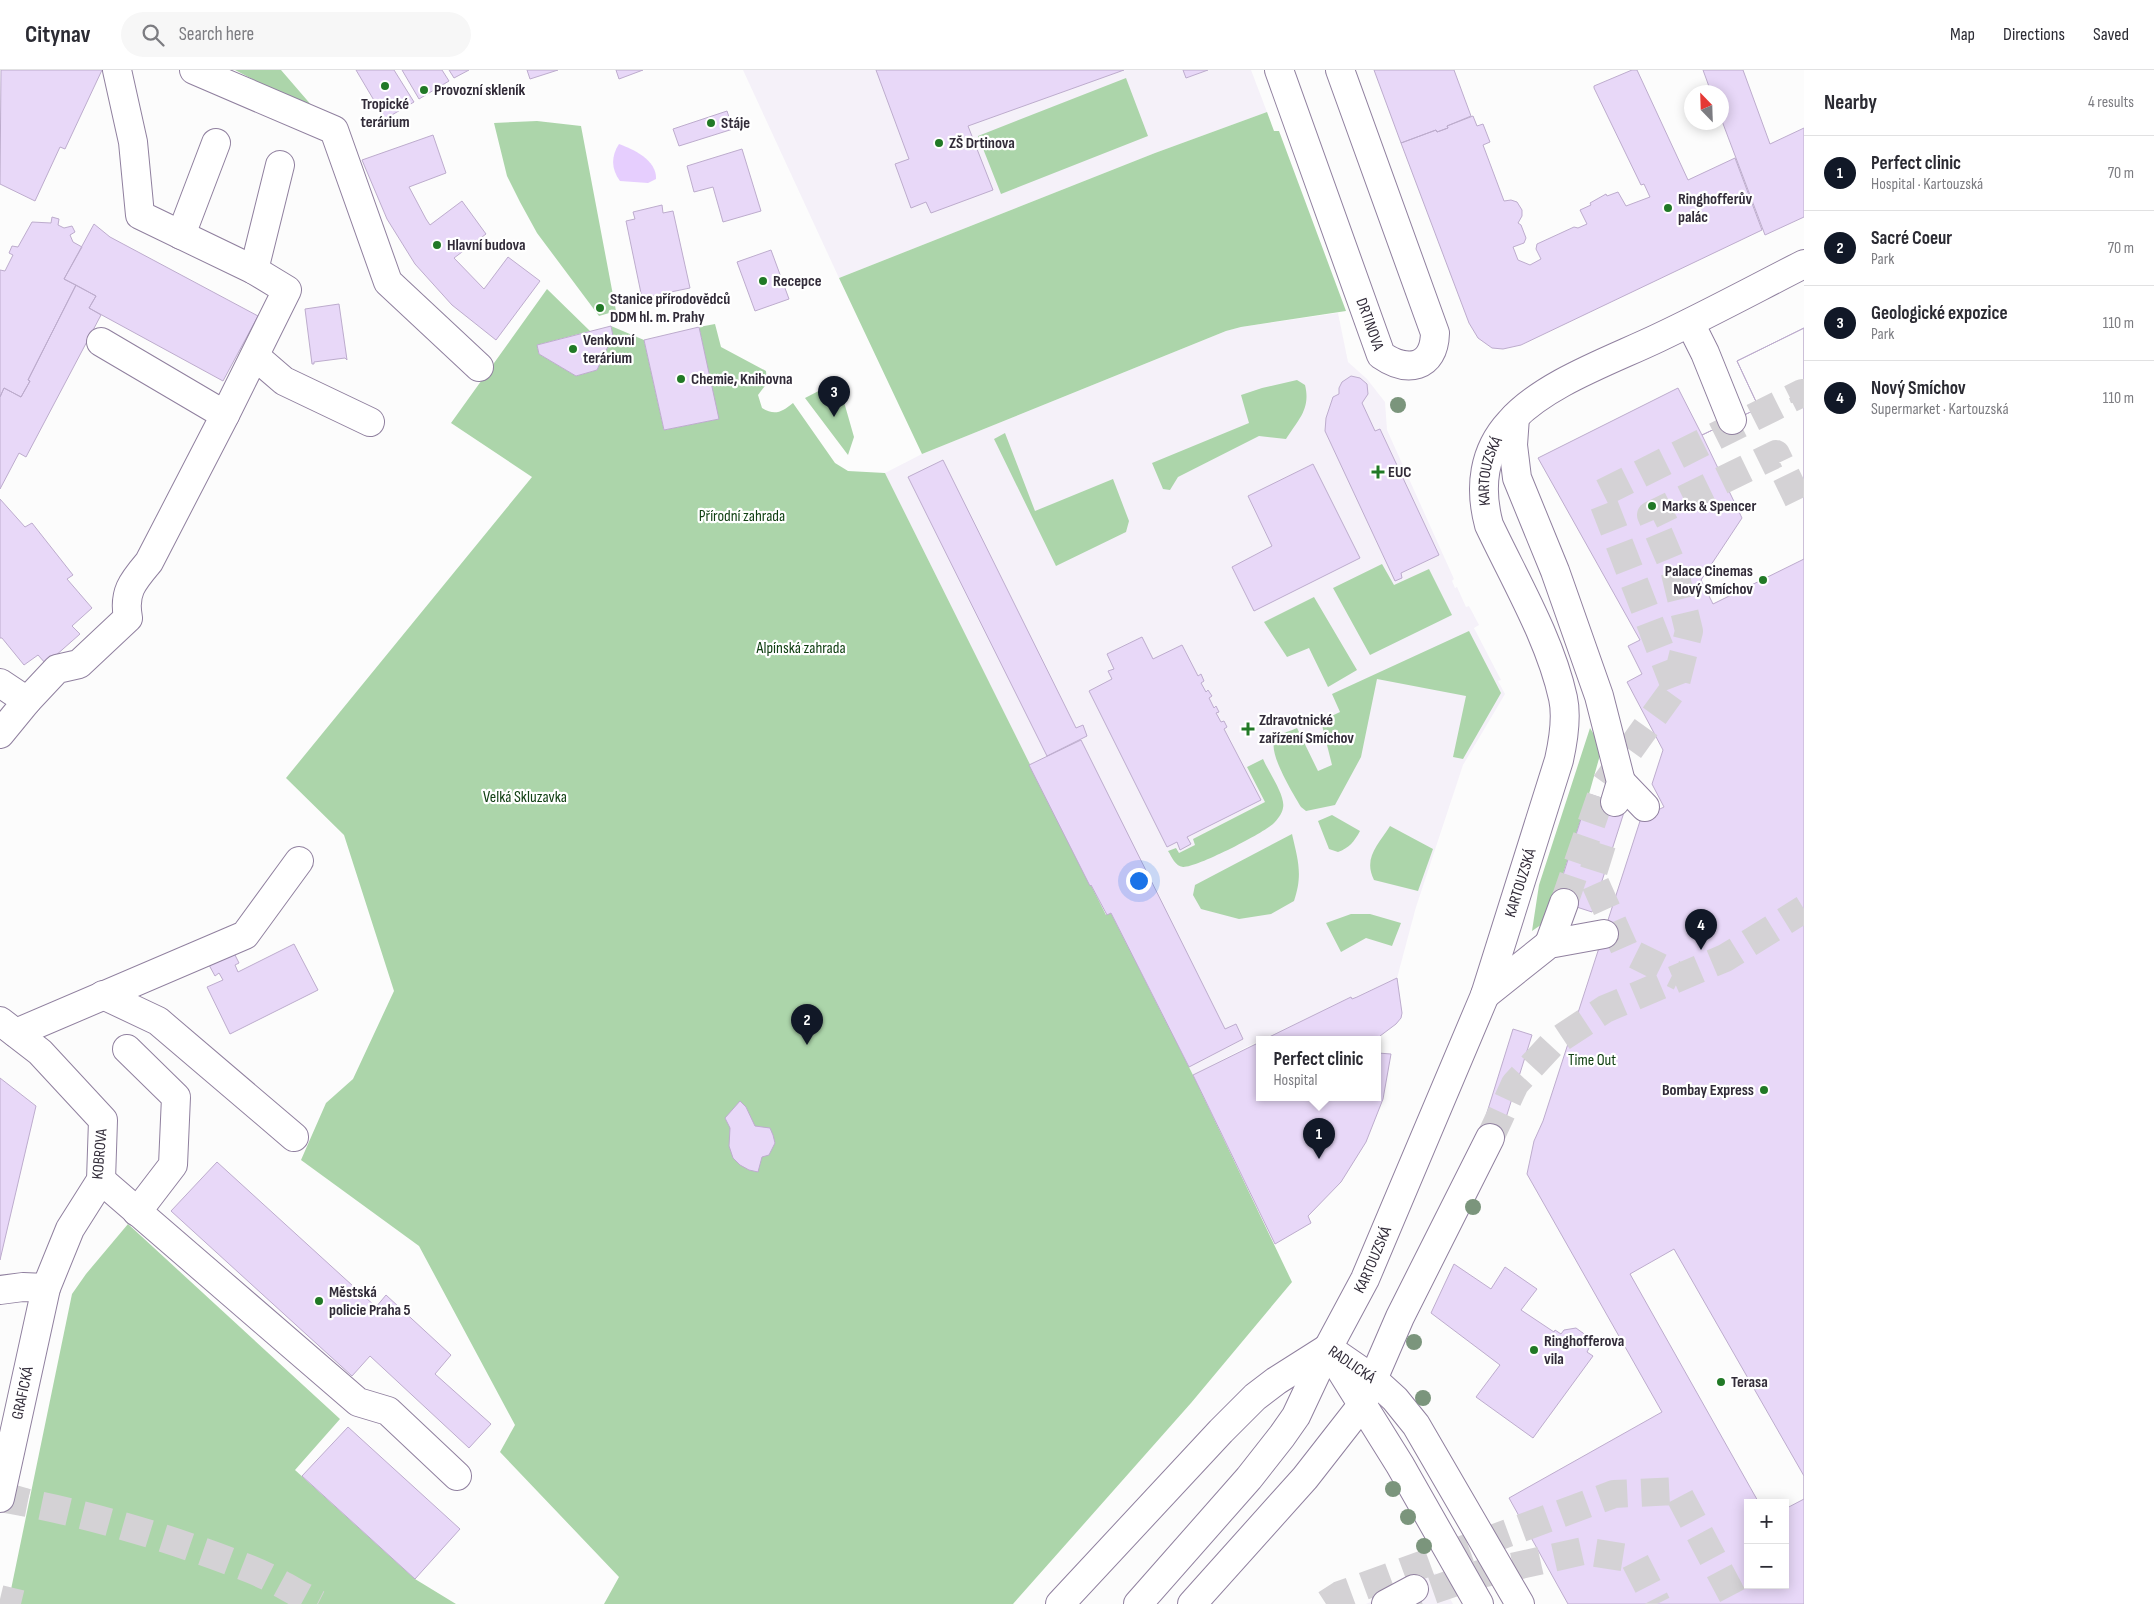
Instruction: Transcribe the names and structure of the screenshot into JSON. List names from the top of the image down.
{
  "streets": {
    "main road": [
      "DRTINOVA",
      "KARTOUZSKÁ",
      "KOBROVA",
      "RADLICKÁ",
      "GRAFICKÁ"
    ]
  },
  "crossings": [
    ["KARTOUZSKÁ", "RADLICKÁ"],
    ["KOBROVA", "GRAFICKÁ"]
  ],
  "parks": [
    "Přírodní zahrada",
    "Alpínská zahrada",
    "Velká Skluzavka",
    "Time Out"
  ],
  "places": {
    "other": [
      "Tropické terárium",
      "Provozní skleník",
      "Stáje",
      "ZŠ Drtinova",
      "Ringhofferův palác",
      "Hlavní budova",
      "Recepce",
      "Stanice přírodovědců DDM hl. m. Prahy",
      "Venkovní terárium",
      "Chemie, Knihovna",
      "Marks & Spencer",
      "Palace Cinemas Nový Smíchov",
      "Bombay Express",
      "Městská policie Praha 5",
      "Ringhofferova vila",
      "Terasa"
    ],
    "health": ["EUC", "Zdravotnické zařízení Smíchov"]
  },
  "north": "top left",
  "page": {
    "header": "Citynav",
    "search": "Search here",
    "nav": ["Map", "Directions", "Saved"],
    "heading": ["Nearby", "4 results"],
    "list": [
      {
        "mark": "1",
        "name": "Perfect clinic",
        "note": "Hospital · Kartouzská",
        "value": "70 m"
      },
      {
        "mark": "2",
        "name": "Sacré Coeur",
        "note": "Park",
        "value": "70 m"
      },
      {
        "mark": "3",
        "name": "Geologické expozice",
        "note": "Park",
        "value": "110 m"
      },
      {
        "mark": "4",
        "name": "Nový Smíchov",
        "note": "Supermarket · Kartouzská",
        "value": "110 m"
      }
    ],
    "pins": [
      "3",
      "4",
      "2",
      "1"
    ],
    "popup": ["Perfect clinic", "Hospital"],
    "map_buttons": ["+", "−"]
  }
}
